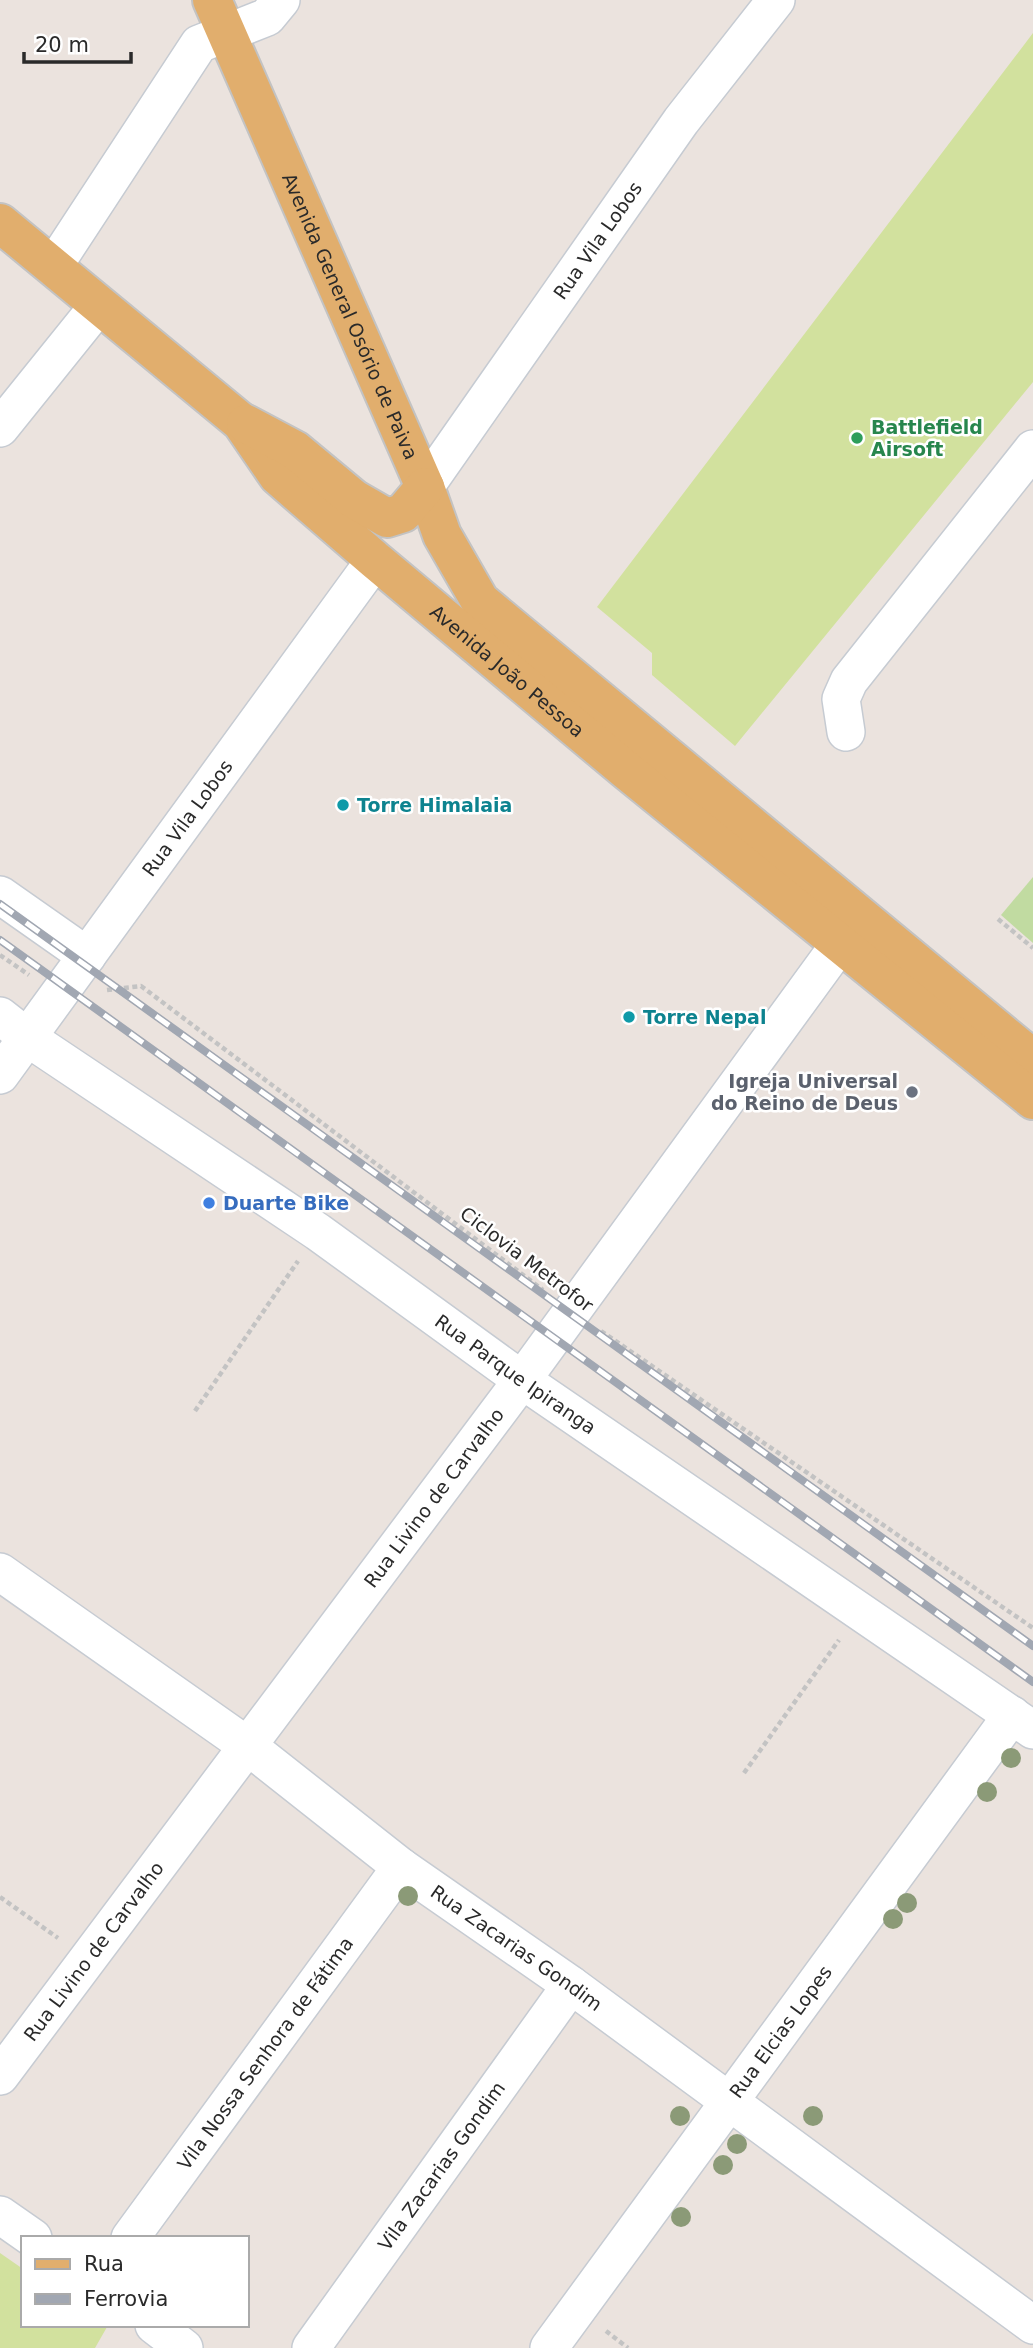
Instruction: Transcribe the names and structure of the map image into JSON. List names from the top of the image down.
{
  "streets": {
    "main road": ["Avenida General Osório de Paiva", "Avenida João Pessoa"],
    "street": [
      "Rua Vila Lobos",
      "Rua Parque Ipiranga",
      "Rua Livino de Carvalho",
      "Rua Zacarias Gondim",
      "Rua Elcias Lopes",
      "Vila Nossa Senhora de Fátima",
      "Vila Zacarias Gondim"
    ],
    "path": ["Ciclovia Metrofor"]
  },
  "crossings": [
    ["Rua Vila Lobos", "Avenida General Osório de Paiva"],
    ["Rua Vila Lobos", "Avenida João Pessoa"],
    ["Rua Vila Lobos", "Ciclovia Metrofor"],
    ["Rua Vila Lobos", "Rua Parque Ipiranga"],
    ["Avenida General Osório de Paiva", "Avenida João Pessoa"],
    ["Avenida João Pessoa", "Rua Livino de Carvalho"],
    ["Ciclovia Metrofor", "Rua Livino de Carvalho"],
    ["Rua Parque Ipiranga", "Rua Livino de Carvalho"],
    ["Rua Parque Ipiranga", "Rua Elcias Lopes"],
    ["Rua Livino de Carvalho", "Rua Zacarias Gondim"],
    ["Rua Zacarias Gondim", "Rua Elcias Lopes"],
    ["Rua Zacarias Gondim", "Vila Nossa Senhora de Fátima"],
    ["Rua Zacarias Gondim", "Vila Zacarias Gondim"]
  ],
  "places": [
    "Battlefield Airsoft",
    "Torre Himalaia",
    "Torre Nepal",
    "Igreja Universal do Reino de Deus",
    "Duarte Bike"
  ],
  "legend": ["Rua", "Ferrovia"],
  "scale_bar": "20 m"
}
